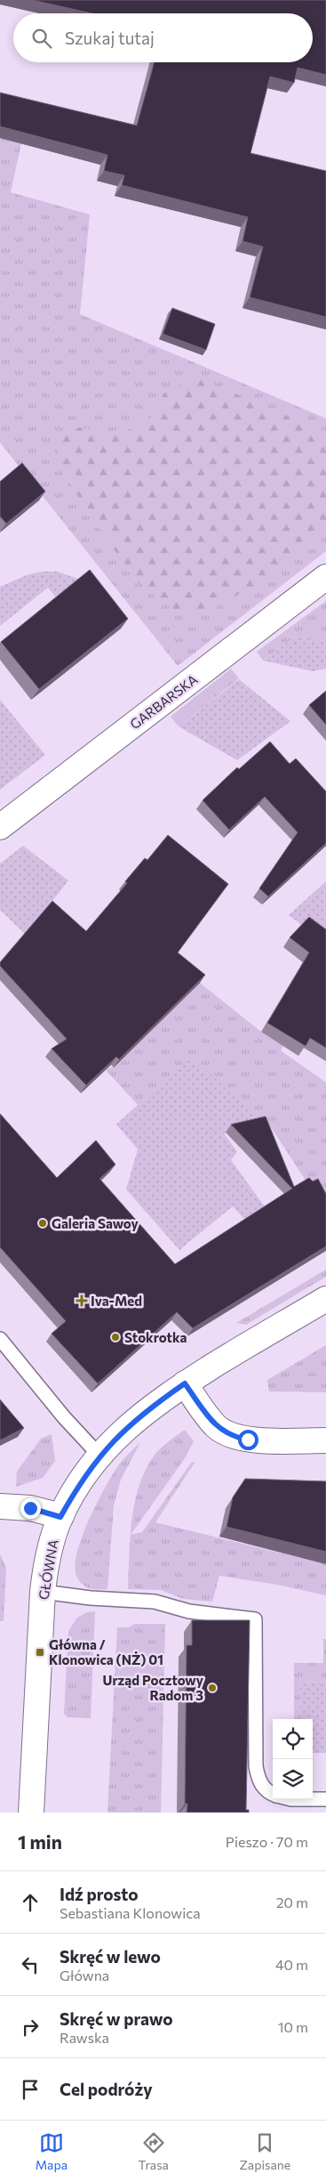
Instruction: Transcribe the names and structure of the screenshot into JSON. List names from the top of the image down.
{
  "streets": {
    "street": ["GARBARSKA", "GŁÓWNA"]
  },
  "places": {
    "other": ["Galeria Sawoy", "Stokrotka", "Urząd Pocztowy Radom 3"],
    "health": ["Iva-Med"],
    "transit": ["Główna / Klonowica (NŻ) 01"]
  },
  "page": {
    "search": "Szukaj tutaj",
    "heading": ["1 min", "Pieszo · 70 m"],
    "list": [
      ["Idź prosto", "Sebastiana Klonowica", "20 m"],
      ["Skręć w lewo", "Główna", "40 m"],
      ["Skręć w prawo", "Rawska", "10 m"],
      "Cel podróży"
    ],
    "nav": ["Mapa", "Trasa", "Zapisane"]
  }
}
